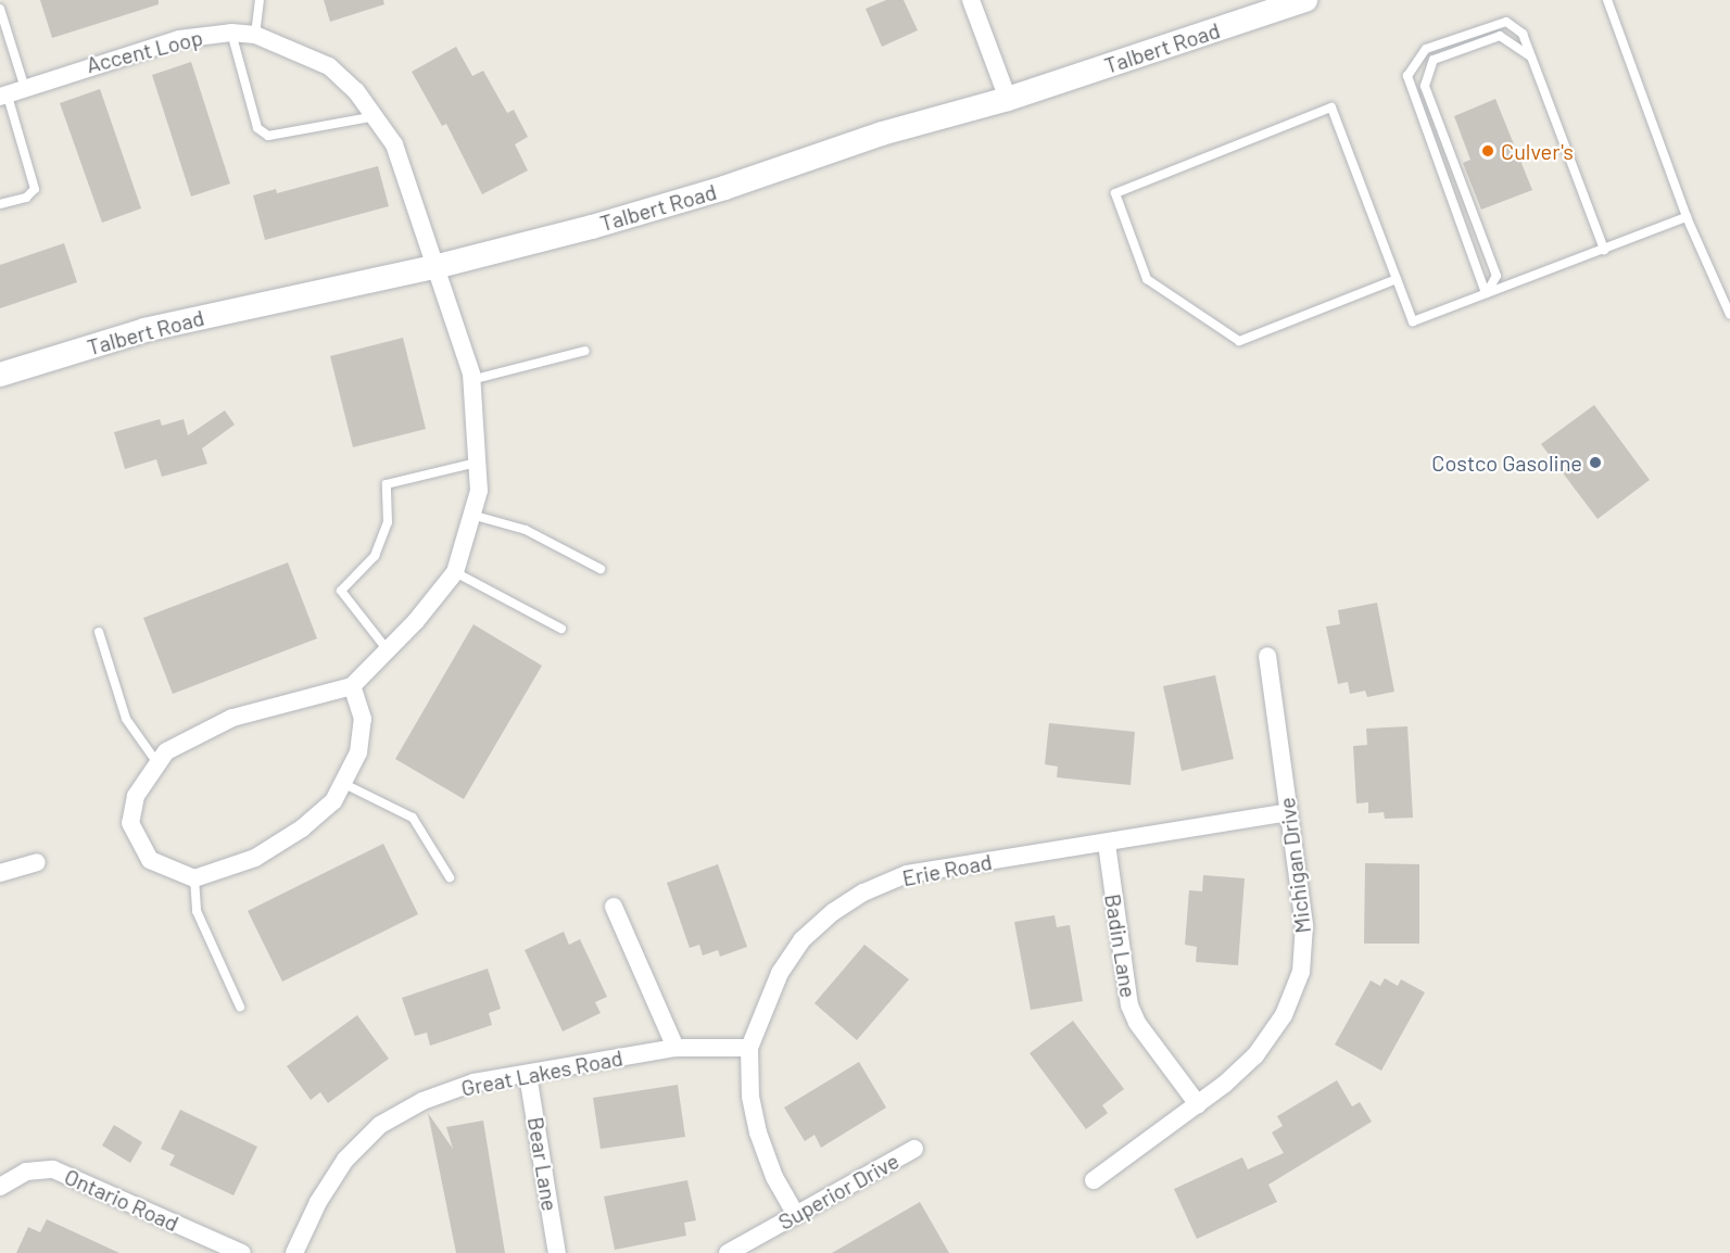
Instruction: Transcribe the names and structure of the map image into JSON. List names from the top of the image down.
{
  "streets": {
    "street": [
      "Talbert Road",
      "Accent Loop",
      "Michigan Drive",
      "Erie Road",
      "Badin Lane",
      "Great Lakes Road",
      "Bear Lane",
      "Superior Drive",
      "Ontario Road"
    ]
  },
  "crossings": [
    ["Talbert Road", "Accent Loop"],
    ["Michigan Drive", "Erie Road"],
    ["Michigan Drive", "Badin Lane"],
    ["Erie Road", "Badin Lane"],
    ["Erie Road", "Great Lakes Road"],
    ["Erie Road", "Superior Drive"],
    ["Great Lakes Road", "Bear Lane"]
  ],
  "places": ["Culver's", "Costco Gasoline"]
}
